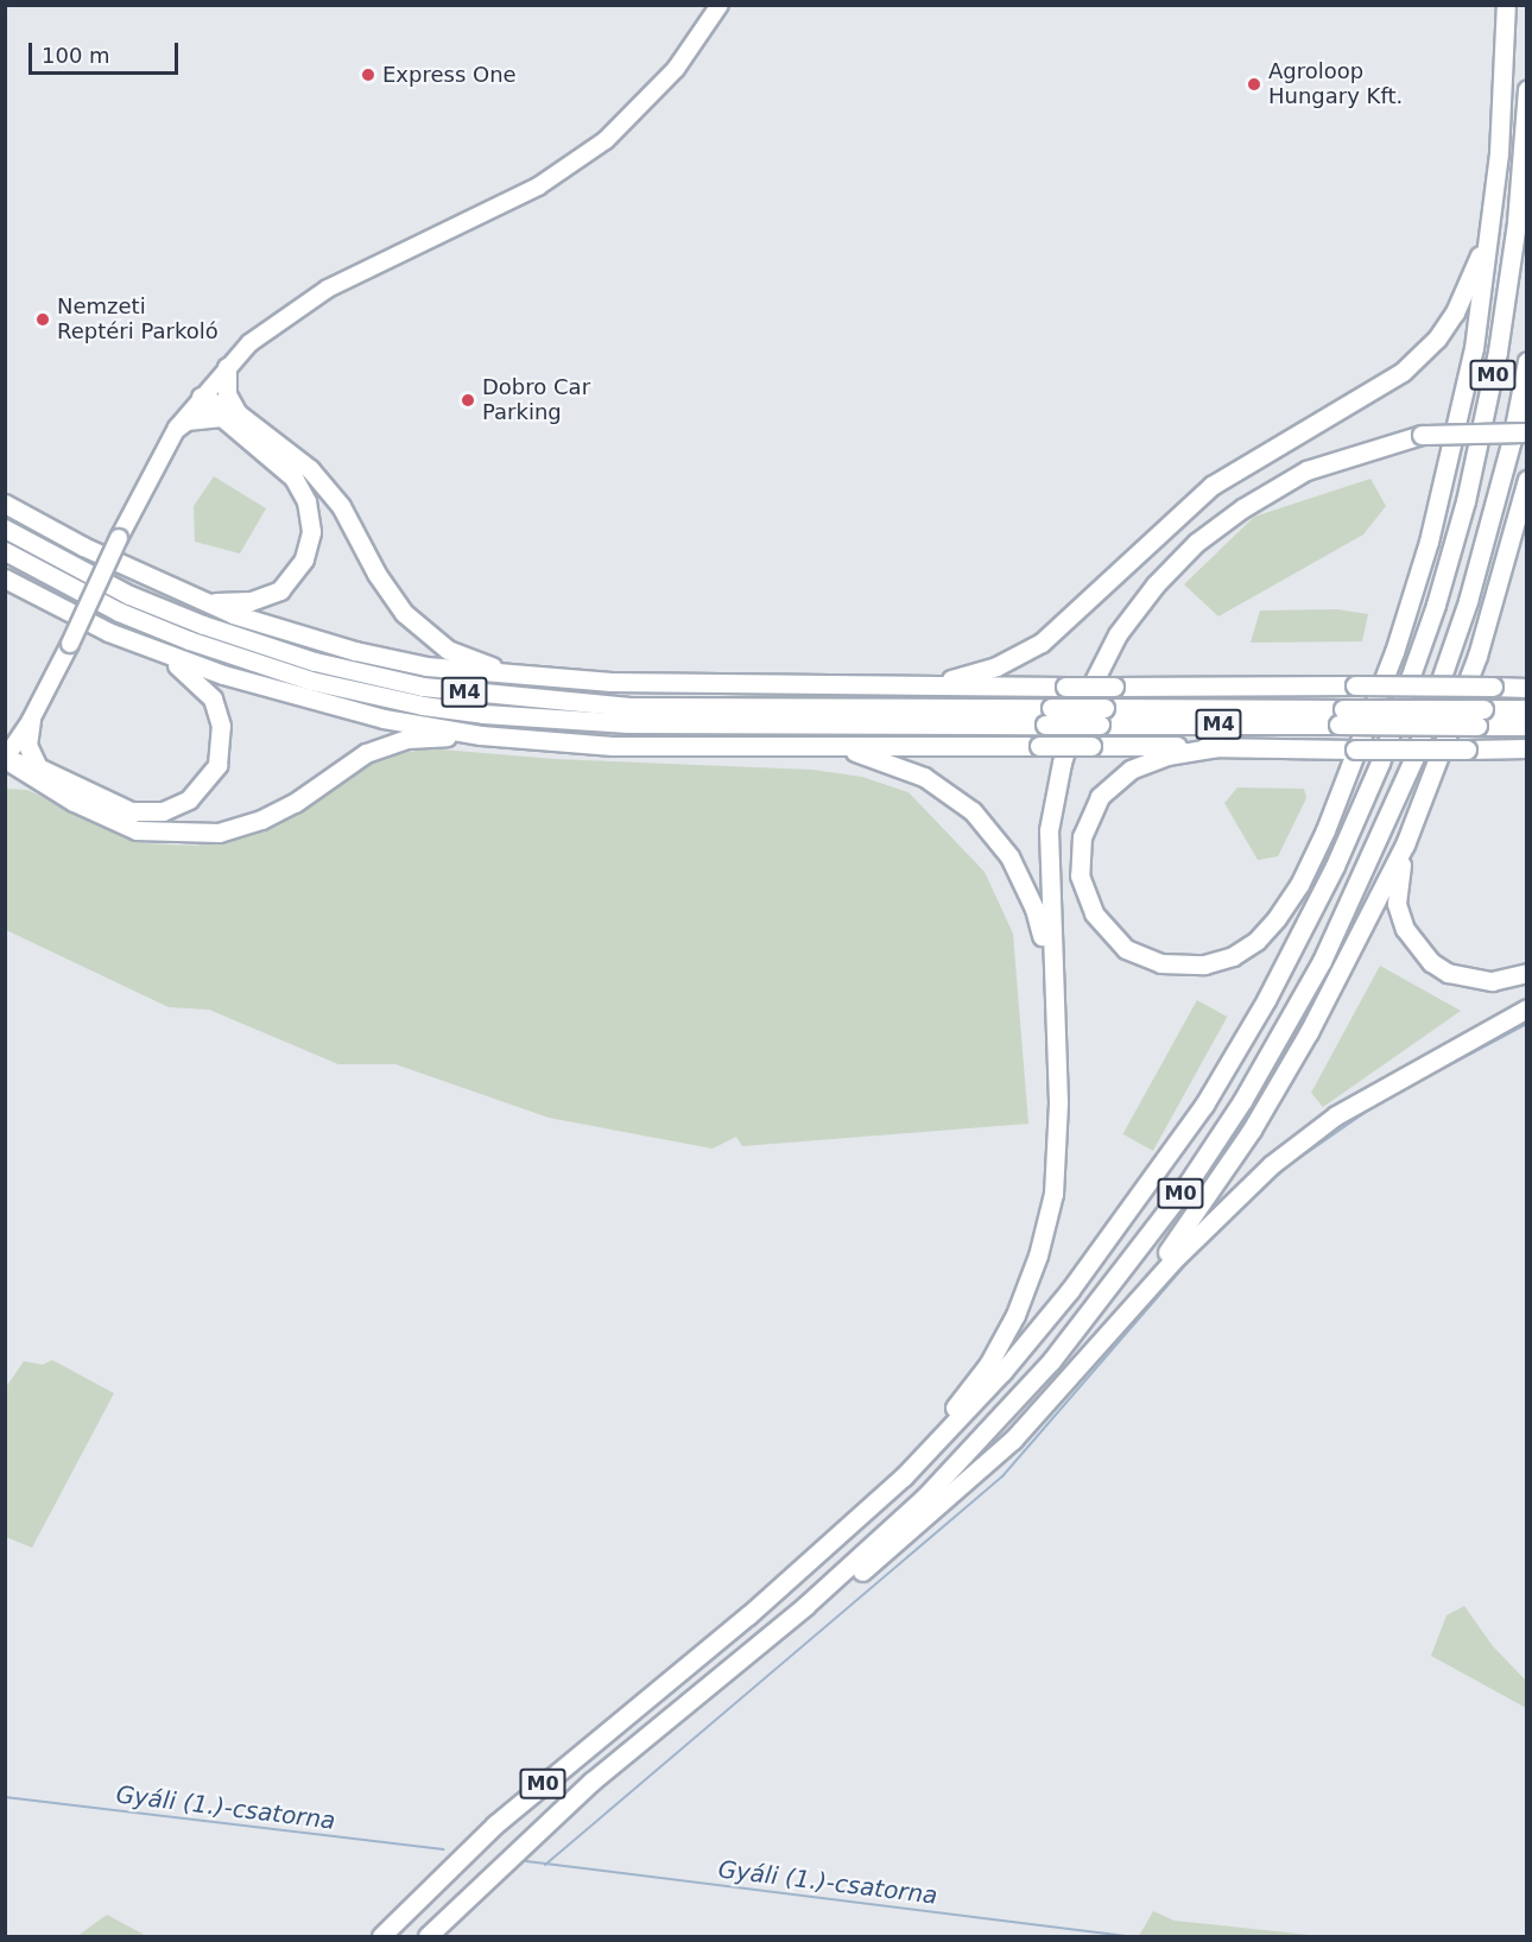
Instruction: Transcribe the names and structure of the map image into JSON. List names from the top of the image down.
{
  "streets": {
    "highway": ["M0", "M4"]
  },
  "water": ["Gyáli (1.)-csatorna"],
  "places": [
    "Express One",
    "Agroloop Hungary Kft.",
    "Nemzeti Reptéri Parkoló",
    "Dobro Car Parking"
  ],
  "scale_bar": "100 m"
}
